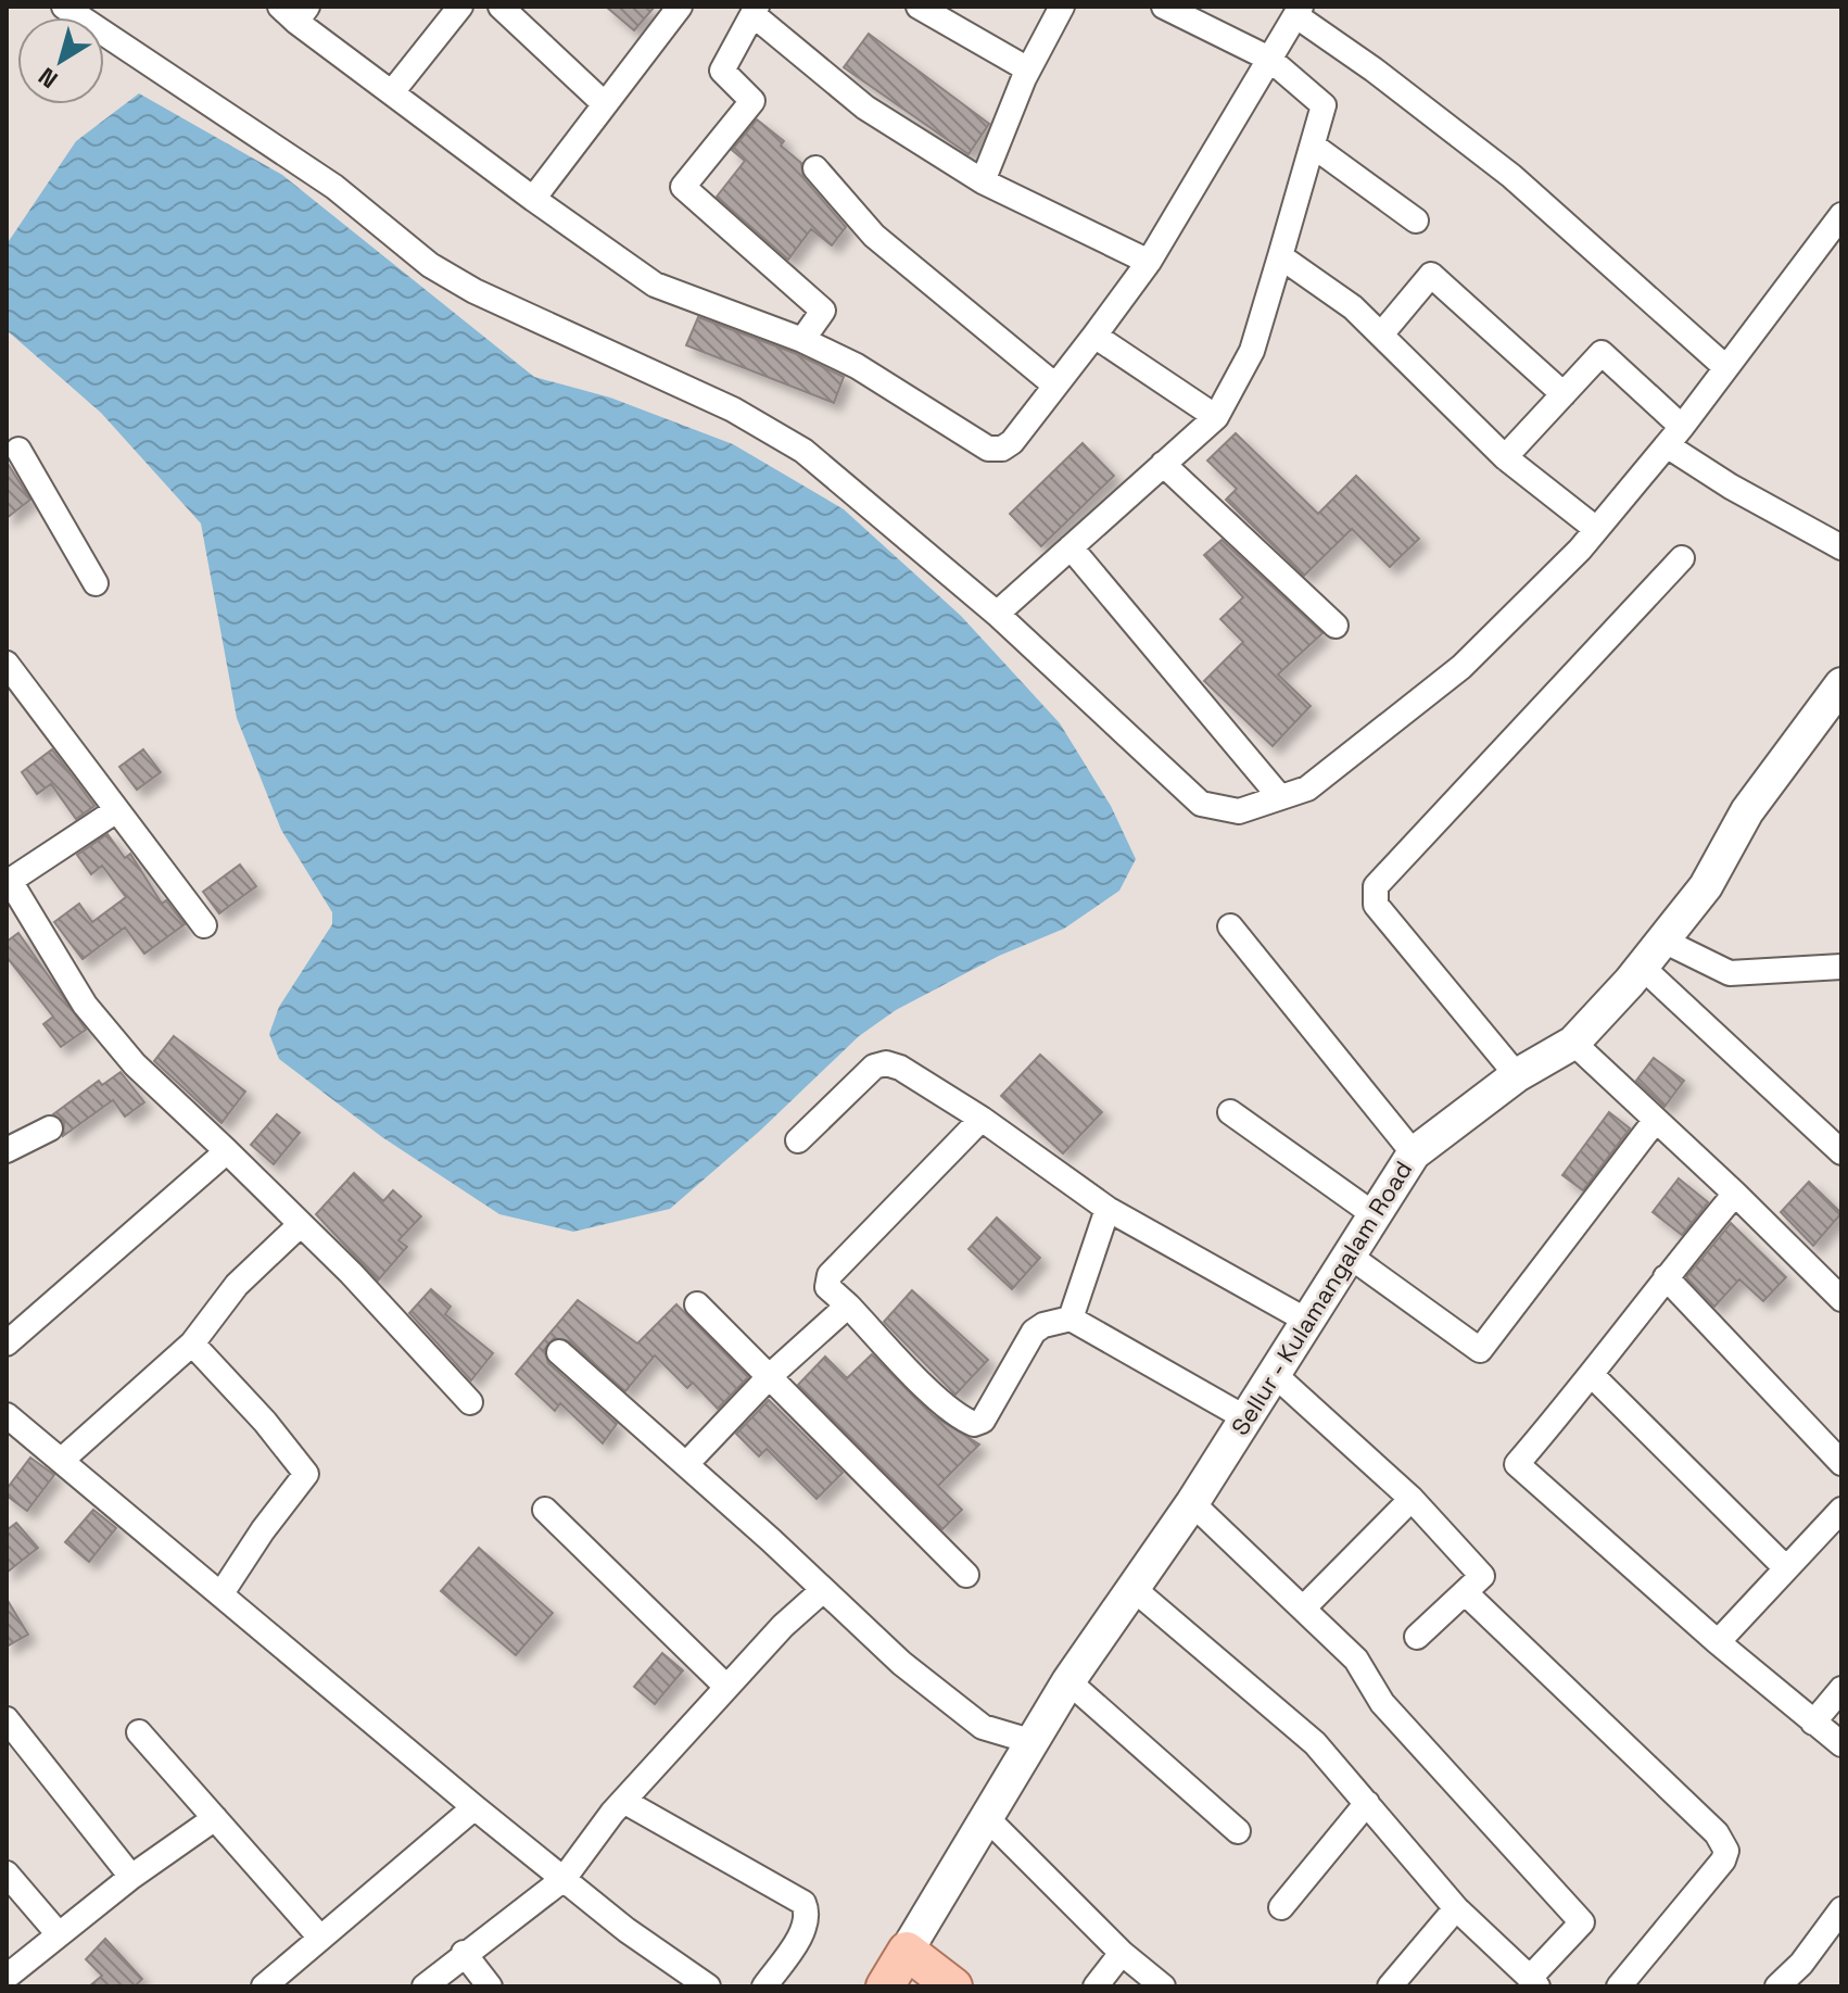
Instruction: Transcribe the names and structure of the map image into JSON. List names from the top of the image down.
{
  "streets": {
    "main road": ["Sellur - Kulamangalam Road"]
  },
  "north": "bottom left"
}
